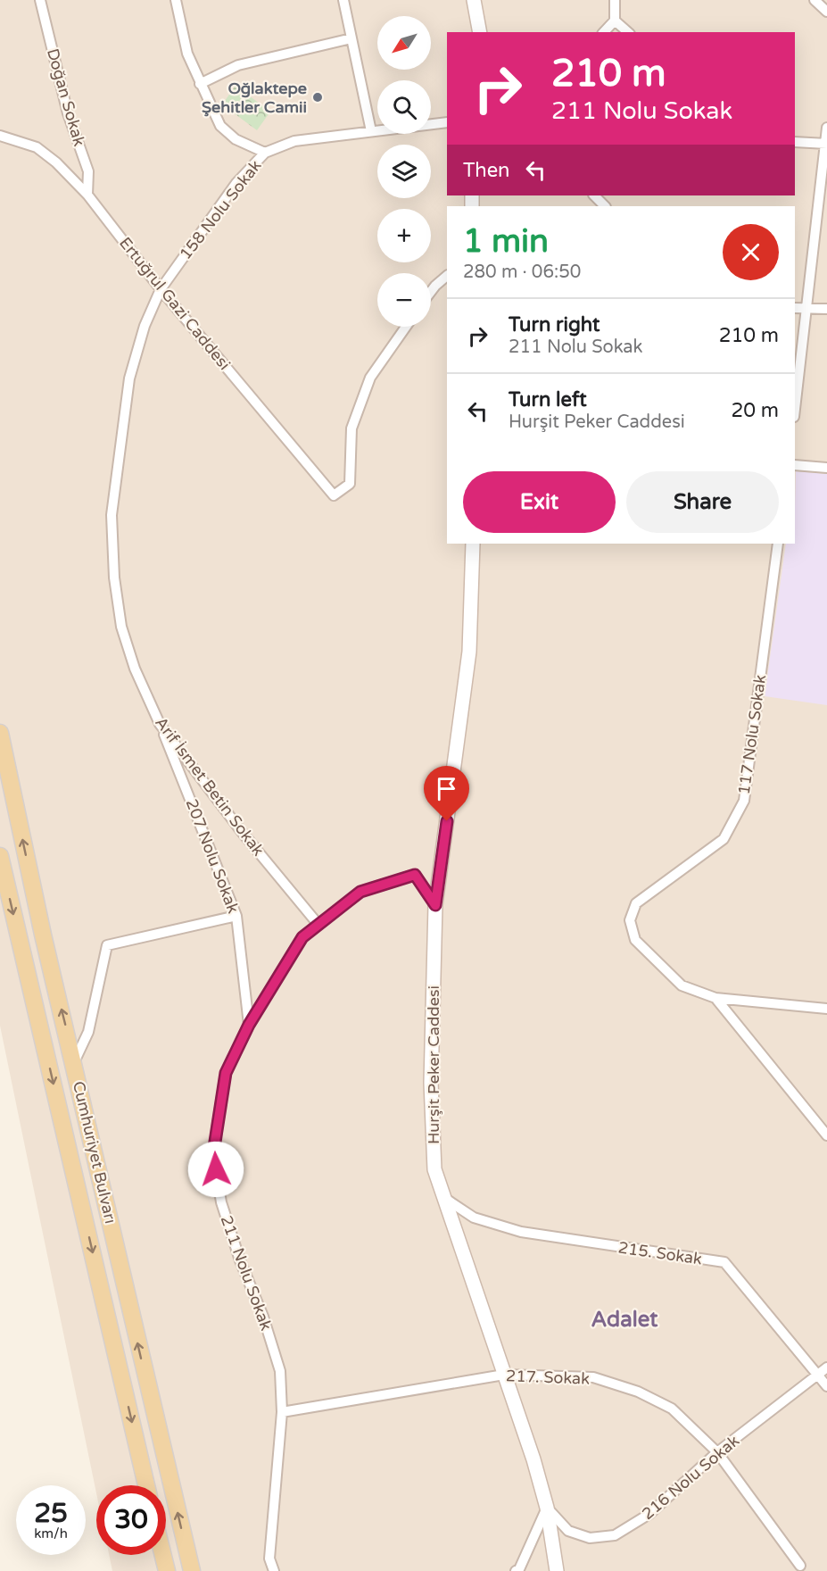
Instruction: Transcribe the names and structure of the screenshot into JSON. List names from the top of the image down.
{
  "streets": {
    "main road": ["Cumhuriyet Bulvarı"],
    "street": [
      "Doğan Sokak",
      "158 Nolu Sokak",
      "Ertuğrul Gazi Caddesi",
      "117 Nolu Sokak",
      "Arif İsmet Betin Sokak",
      "207 Nolu Sokak",
      "Hurşit Peker Caddesi",
      "215. Sokak",
      "211 Nolu Sokak",
      "217. Sokak",
      "216 Nolu Sokak"
    ]
  },
  "crossings": [
    ["Doğan Sokak", "Ertuğrul Gazi Caddesi"],
    ["158 Nolu Sokak", "Ertuğrul Gazi Caddesi"],
    ["158 Nolu Sokak", "Arif İsmet Betin Sokak"],
    ["Ertuğrul Gazi Caddesi", "Arif İsmet Betin Sokak"],
    ["Arif İsmet Betin Sokak", "207 Nolu Sokak"],
    ["Arif İsmet Betin Sokak", "211 Nolu Sokak"],
    ["207 Nolu Sokak", "211 Nolu Sokak"],
    ["Hurşit Peker Caddesi", "215. Sokak"],
    ["Hurşit Peker Caddesi", "211 Nolu Sokak"],
    ["Hurşit Peker Caddesi", "217. Sokak"],
    ["Hurşit Peker Caddesi", "216 Nolu Sokak"],
    ["215. Sokak", "216 Nolu Sokak"],
    ["211 Nolu Sokak", "217. Sokak"],
    ["217. Sokak", "216 Nolu Sokak"]
  ],
  "districts": ["Adalet"],
  "places": ["Oğlaktepe Şehitler Camii"],
  "north": "bottom left",
  "page": {
    "map_buttons": ["+", "−"],
    "turn": ["210 m", "211 Nolu Sokak"],
    "then": "Then",
    "heading": ["1 min", "280 m · 06:50"],
    "list": [
      {
        "name": "Turn right",
        "note": "211 Nolu Sokak",
        "value": "210 m"
      },
      {
        "name": "Turn left",
        "note": "Hurşit Peker Caddesi",
        "value": "20 m"
      }
    ],
    "buttons": ["Exit", "Share"],
    "speed": "25 km/h",
    "limit": "30"
  }
}
